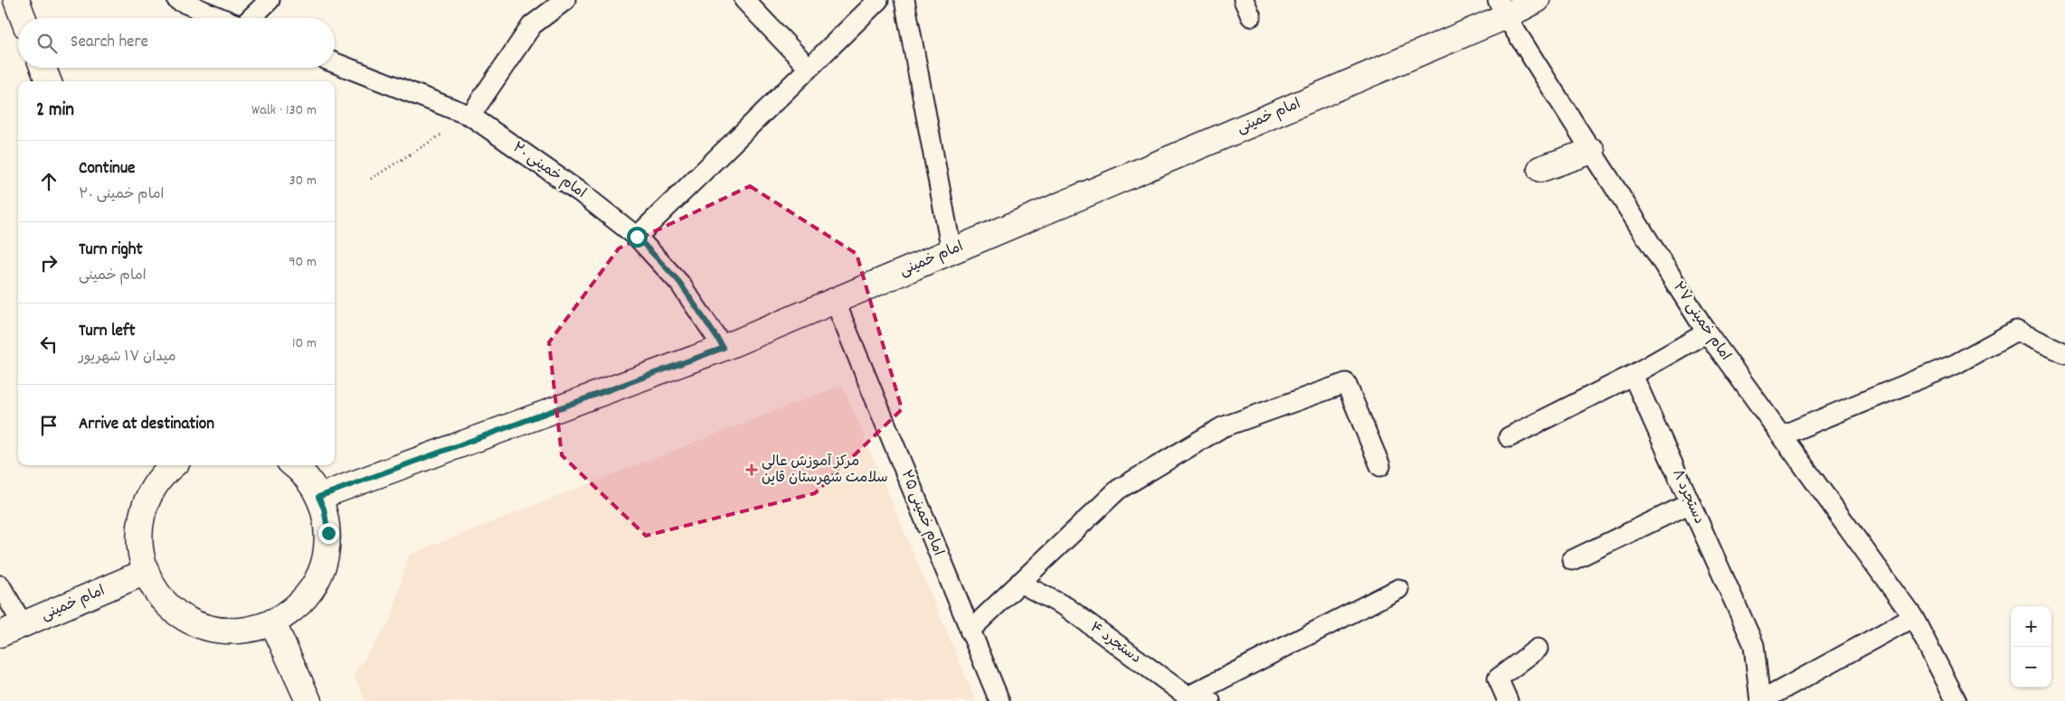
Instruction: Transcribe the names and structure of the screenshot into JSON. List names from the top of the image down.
{
  "streets": {
    "main road": ["امام خمینی"],
    "lane": [
      "امام خمینی ۲۰",
      "امام خمینی ۲۷",
      "دستجرد ۸",
      "امام خمینی ۲۵",
      "دستجرد ۴"
    ]
  },
  "crossings": [
    ["امام خمینی", "امام خمینی ۲۰"],
    ["امام خمینی", "امام خمینی ۲۷"],
    ["امام خمینی", "امام خمینی ۲۵"]
  ],
  "places": {
    "health": ["مرکز آموزش عالی سلامت شهرستان قاین"]
  },
  "page": {
    "search": "Search here",
    "heading": ["2 min", "Walk · 130 m"],
    "list": [
      ["Continue", "امام خمینی ۲۰", "30 m"],
      ["Turn right", "امام خمینی", "90 m"],
      ["Turn left", "میدان ۱۷ شهریور", "10 m"],
      "Arrive at destination"
    ],
    "map_buttons": ["+", "−"]
  }
}
